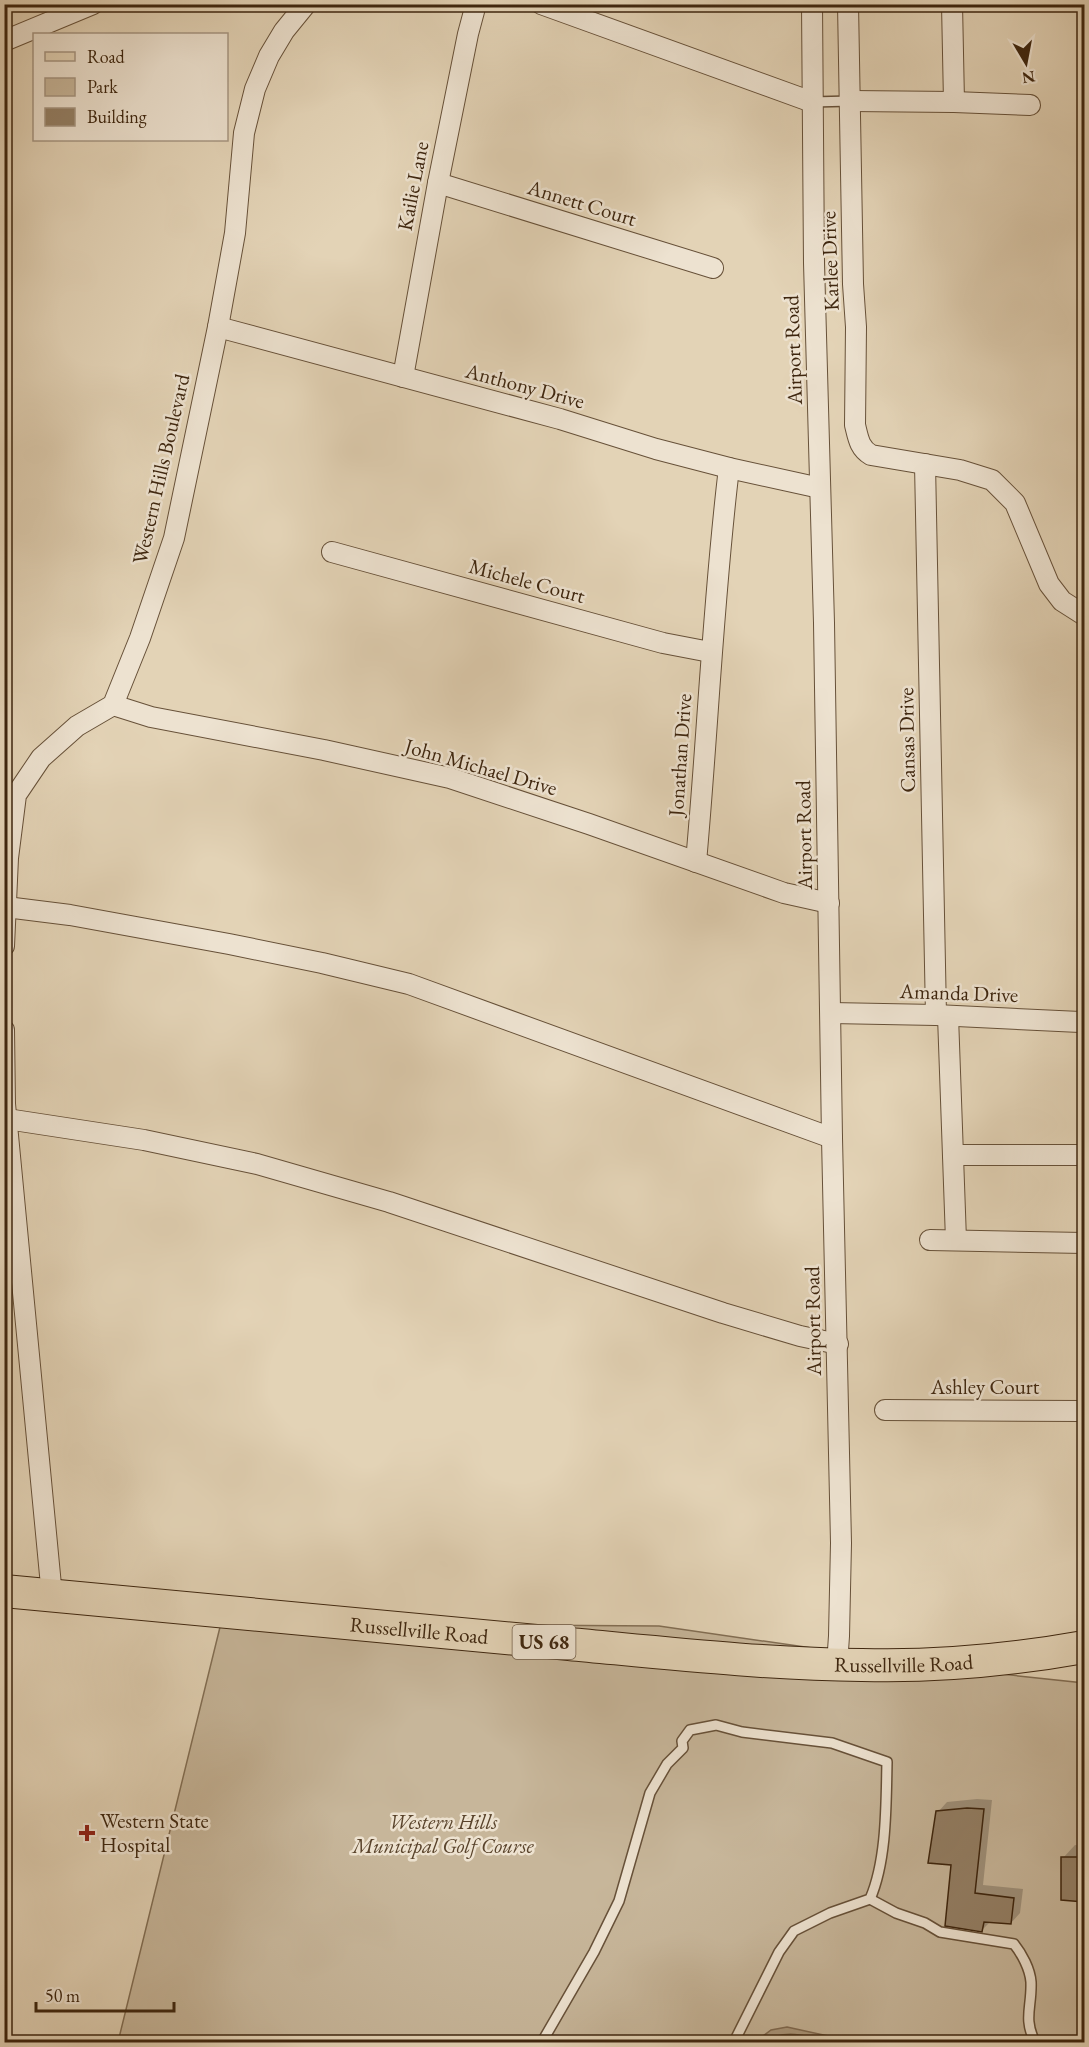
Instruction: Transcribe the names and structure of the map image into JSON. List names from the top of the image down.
{
  "streets": {
    "main road": ["Russellville Road", "US 68"],
    "street": [
      "Kailie Lane",
      "Annett Court",
      "Karlee Drive",
      "Airport Road",
      "Anthony Drive",
      "Western Hills Boulevard",
      "Michele Court",
      "Cansas Drive",
      "Jonathan Drive",
      "John Michael Drive",
      "Amanda Drive",
      "Ashley Court"
    ]
  },
  "crossings": [
    ["Kailie Lane", "Annett Court"],
    ["Kailie Lane", "Anthony Drive"],
    ["Karlee Drive", "Cansas Drive"],
    ["Airport Road", "Anthony Drive"],
    ["Airport Road", "John Michael Drive"],
    ["Airport Road", "Amanda Drive"],
    ["Airport Road", "Russellville Road"],
    ["Anthony Drive", "Western Hills Boulevard"],
    ["Anthony Drive", "Jonathan Drive"],
    ["Western Hills Boulevard", "John Michael Drive"],
    ["Michele Court", "Jonathan Drive"],
    ["Cansas Drive", "Amanda Drive"],
    ["Jonathan Drive", "John Michael Drive"]
  ],
  "parks": ["Western Hills Municipal Golf Course"],
  "places": {
    "health": ["Western State Hospital"]
  },
  "legend": ["Road", "Park", "Building"],
  "scale_bar": "50 m",
  "north": "bottom"
}
